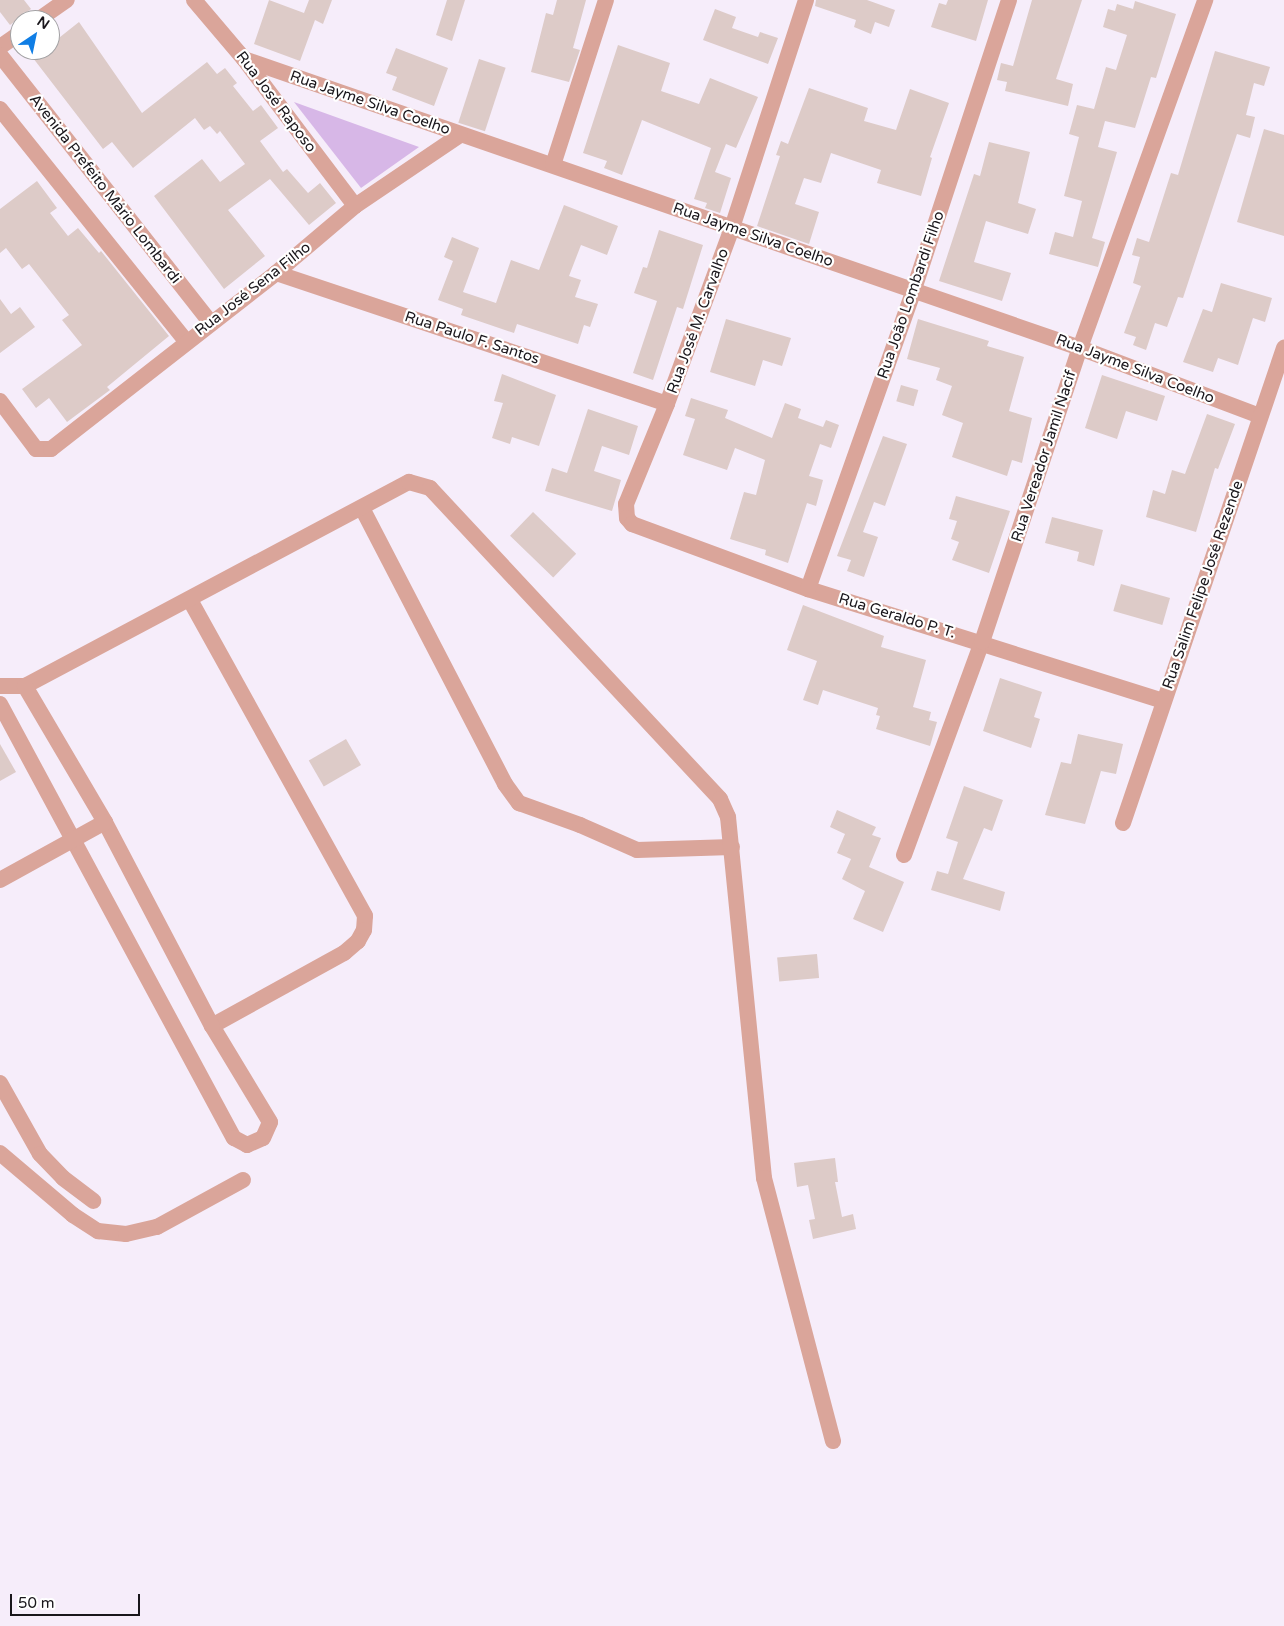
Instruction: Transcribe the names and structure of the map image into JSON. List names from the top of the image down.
{
  "streets": {
    "street": [
      "Rua José Raposo",
      "Rua Jayme Silva Coelho",
      "Avenida Prefeito Mário Lombardi",
      "Rua José Sena Filho",
      "Rua João Lombardi Filho",
      "Rua José M. Carvalho",
      "Rua Paulo F. Santos",
      "Rua Vereador Jamil Nacif",
      "Rua Salim Felipe José Rezende",
      "Rua Geraldo P. T."
    ]
  },
  "crossings": [
    ["Rua José Raposo", "Rua Jayme Silva Coelho"],
    ["Rua José Raposo", "Rua José Sena Filho"],
    ["Rua Jayme Silva Coelho", "Rua José Sena Filho"],
    ["Rua Jayme Silva Coelho", "Rua João Lombardi Filho"],
    ["Rua Jayme Silva Coelho", "Rua José M. Carvalho"],
    ["Rua Jayme Silva Coelho", "Rua Vereador Jamil Nacif"],
    ["Rua Jayme Silva Coelho", "Rua Salim Felipe José Rezende"],
    ["Avenida Prefeito Mário Lombardi", "Rua José Sena Filho"],
    ["Rua José Sena Filho", "Rua Paulo F. Santos"],
    ["Rua João Lombardi Filho", "Rua Geraldo P. T."],
    ["Rua José M. Carvalho", "Rua Paulo F. Santos"],
    ["Rua José M. Carvalho", "Rua Geraldo P. T."],
    ["Rua Vereador Jamil Nacif", "Rua Geraldo P. T."],
    ["Rua Salim Felipe José Rezende", "Rua Geraldo P. T."]
  ],
  "scale_bar": "50 m",
  "north": "top right"
}
